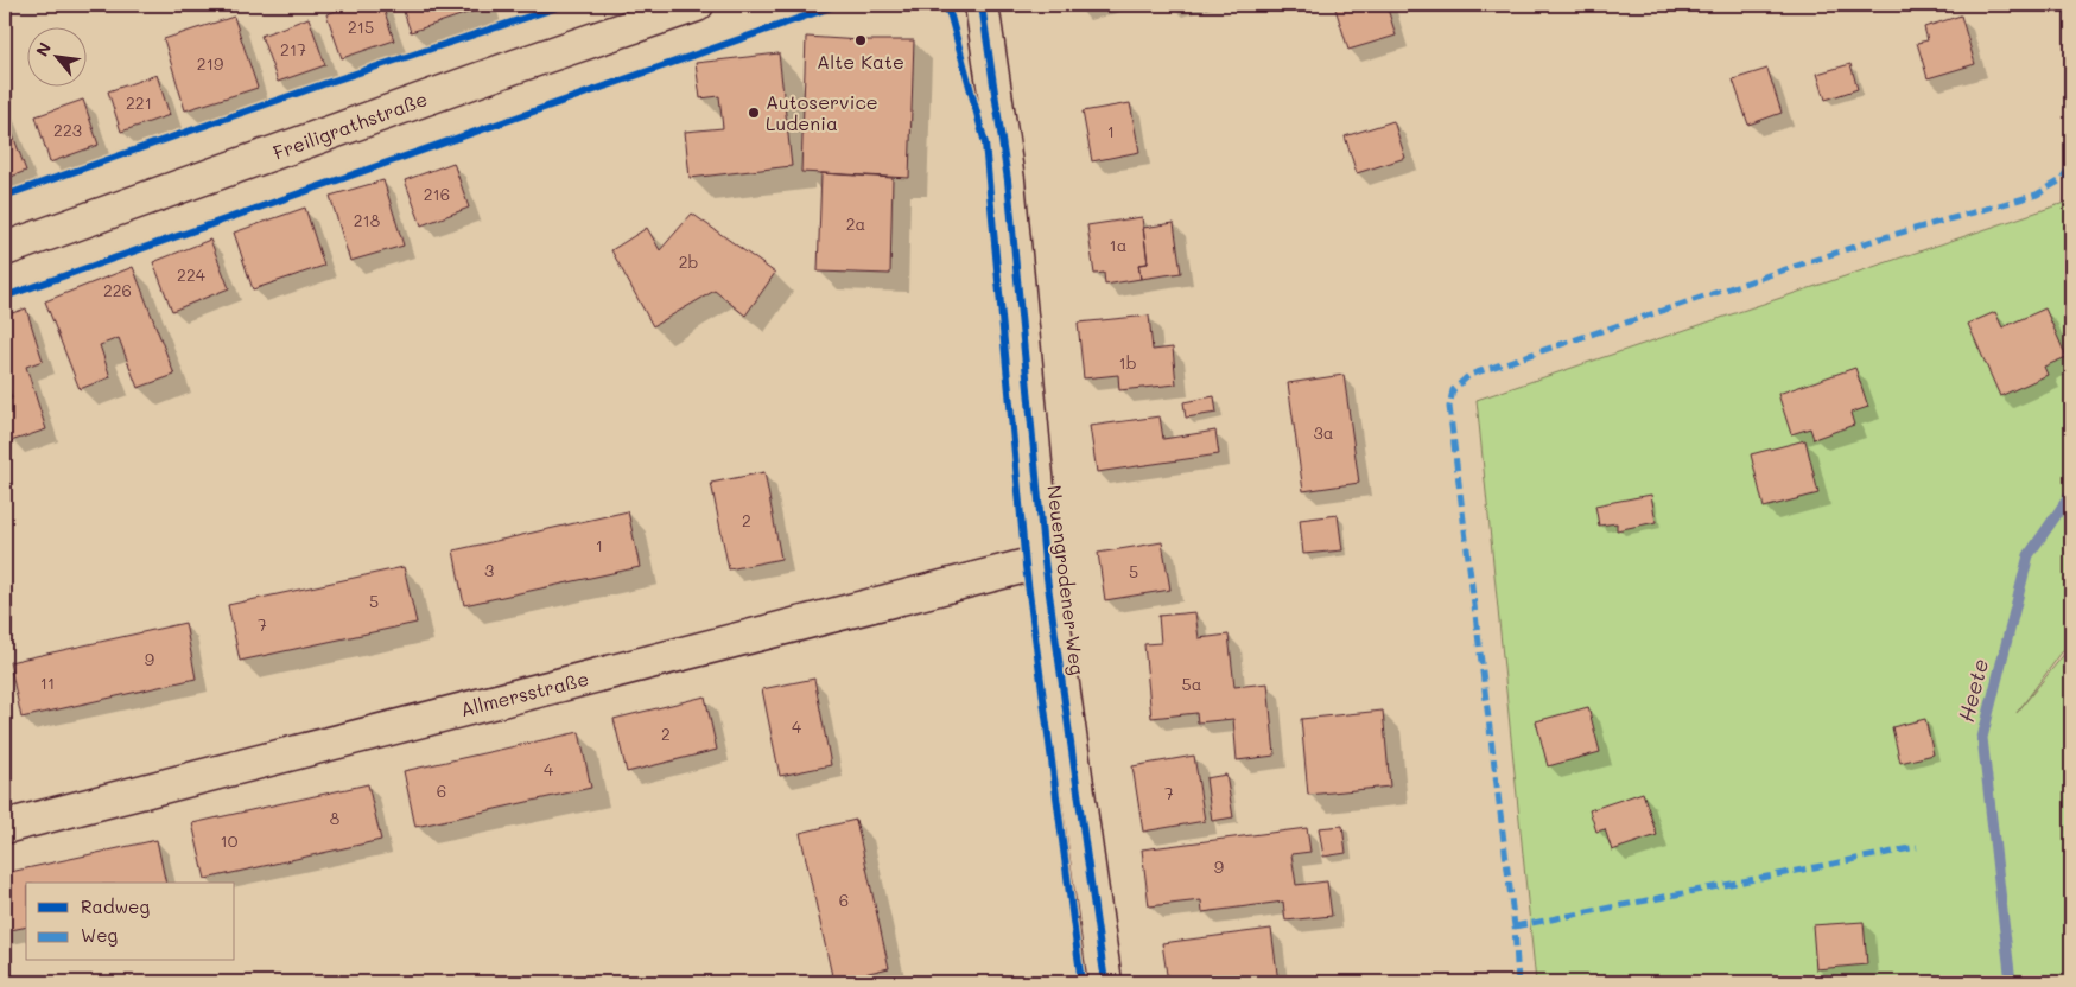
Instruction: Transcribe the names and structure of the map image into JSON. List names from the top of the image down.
{
  "streets": {
    "street": ["Freiligrathstraße", "Neuengrodener Weg", "Allmersstraße"]
  },
  "crossings": [
    ["Neuengrodener Weg", "Allmersstraße"]
  ],
  "water": ["Heete"],
  "places": ["Alte Kate", "Autoservice Ludenia"],
  "house_numbers": [
    "215",
    "217",
    "219",
    "221",
    "223",
    "1",
    "216",
    "218",
    "2a",
    "1a",
    "2b",
    "224",
    "226",
    "1b",
    "3a",
    "2",
    "1",
    "3",
    "5",
    "5",
    "7",
    "9",
    "11",
    "5a",
    "4",
    "2",
    "4",
    "6",
    "7",
    "8",
    "10",
    "9",
    "6"
  ],
  "legend": ["Radweg", "Weg"],
  "north": "top left"
}
